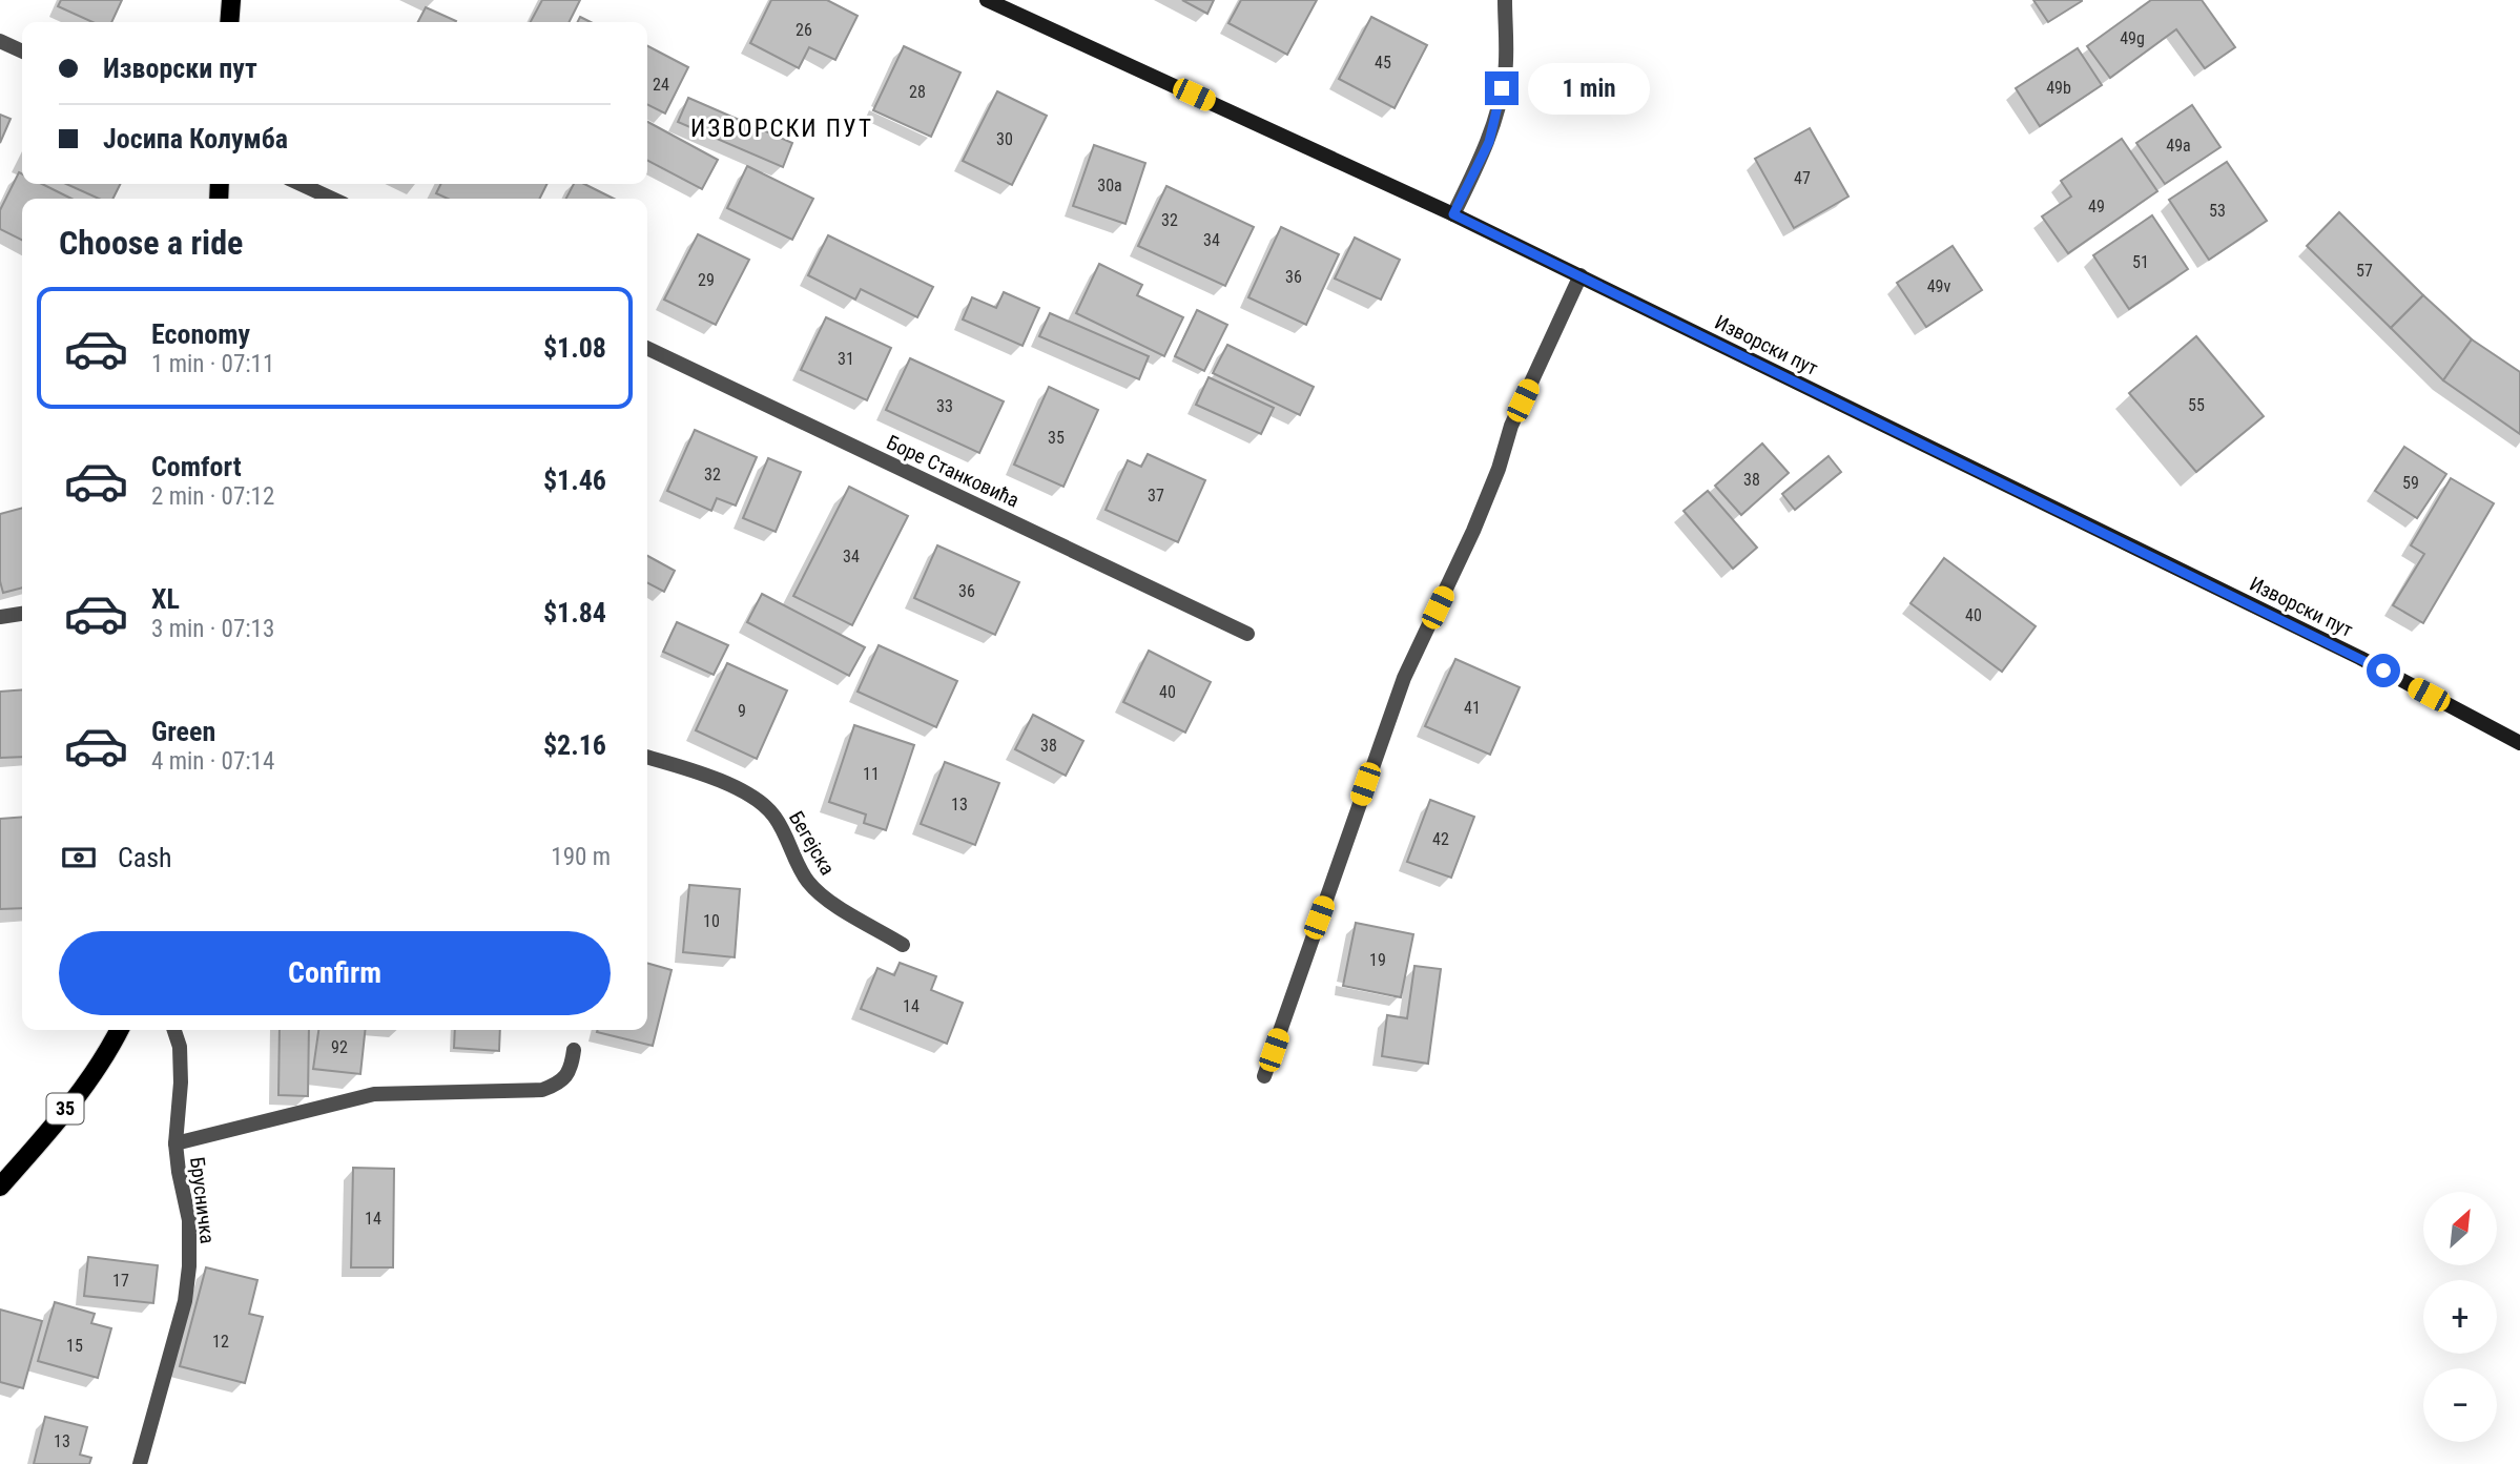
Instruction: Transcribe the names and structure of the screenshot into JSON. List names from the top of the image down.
{
  "streets": {
    "main road": ["Изворски пут", "35"],
    "street": ["Боре Станковића", "Бегејска", "Брусничка"]
  },
  "districts": ["ИЗВОРСКИ ПУТ"],
  "house_numbers": [
    "26",
    "49g",
    "45",
    "24",
    "49b",
    "28",
    "30",
    "49a",
    "47",
    "30a",
    "49",
    "53",
    "32",
    "34",
    "51",
    "57",
    "36",
    "29",
    "49v",
    "31",
    "55",
    "33",
    "35",
    "32",
    "38",
    "59",
    "37",
    "34",
    "36",
    "40",
    "40",
    "41",
    "9",
    "38",
    "11",
    "13",
    "42",
    "10",
    "19",
    "14",
    "92",
    "14",
    "17",
    "12",
    "15",
    "13"
  ],
  "north": "top right",
  "page": {
    "banner": ["Изворски пут", "Јосипа Колумба"],
    "bubble": "1 min",
    "heading": "Choose a ride",
    "list": [
      {
        "name": "Economy",
        "note": "1 min · 07:11",
        "value": "$1.08"
      },
      {
        "name": "Comfort",
        "note": "2 min · 07:12",
        "value": "$1.46"
      },
      {
        "name": "XL",
        "note": "3 min · 07:13",
        "value": "$1.84"
      },
      {
        "name": "Green",
        "note": "4 min · 07:14",
        "value": "$2.16"
      }
    ],
    "pay": ["Cash", "190 m"],
    "buttons": "Confirm",
    "map_buttons": ["+", "−"]
  }
}
